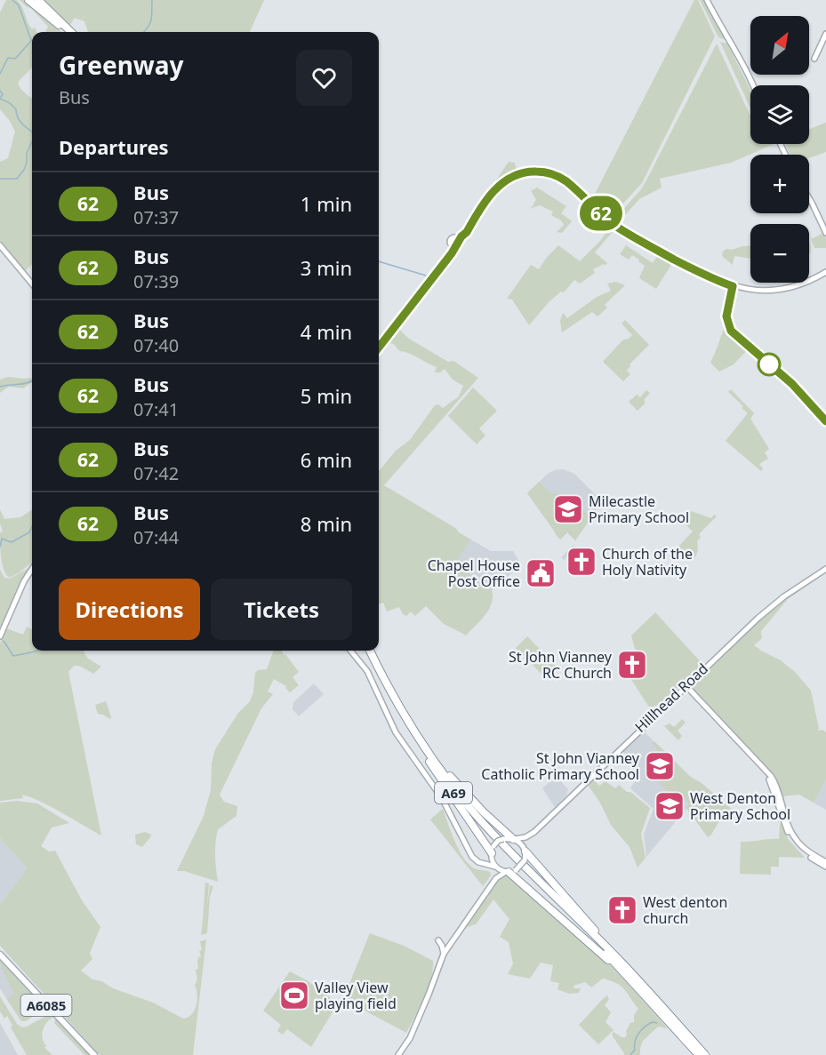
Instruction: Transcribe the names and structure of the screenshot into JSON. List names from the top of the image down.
{
  "streets": {
    "highway": ["A69"],
    "main road": ["A6085"],
    "street": ["Hillhead Road"]
  },
  "places": {
    "school or university": ["Milecastle Primary School", "St John Vianney Catholic Primary School", "West Denton Primary School"],
    "church": ["Church of the Holy Nativity", "St John Vianney RC Church", "West denton church"],
    "public building": ["Chapel House Post Office"],
    "sports": ["Valley View playing field"]
  },
  "lines": ["bus line 62"],
  "north": "top right",
  "page": {
    "on_map": "62",
    "map_buttons": ["+", "−"],
    "heading": [
      ["Greenway", "Bus"],
      "Departures"
    ],
    "list": [
      {
        "mark": "62",
        "name": "Bus",
        "note": "07:37",
        "value": "1 min"
      },
      {
        "mark": "62",
        "name": "Bus",
        "note": "07:39",
        "value": "3 min"
      },
      {
        "mark": "62",
        "name": "Bus",
        "note": "07:40",
        "value": "4 min"
      },
      {
        "mark": "62",
        "name": "Bus",
        "note": "07:41",
        "value": "5 min"
      },
      {
        "mark": "62",
        "name": "Bus",
        "note": "07:42",
        "value": "6 min"
      },
      {
        "mark": "62",
        "name": "Bus",
        "note": "07:44",
        "value": "8 min"
      }
    ],
    "buttons": ["Directions", "Tickets"]
  }
}
